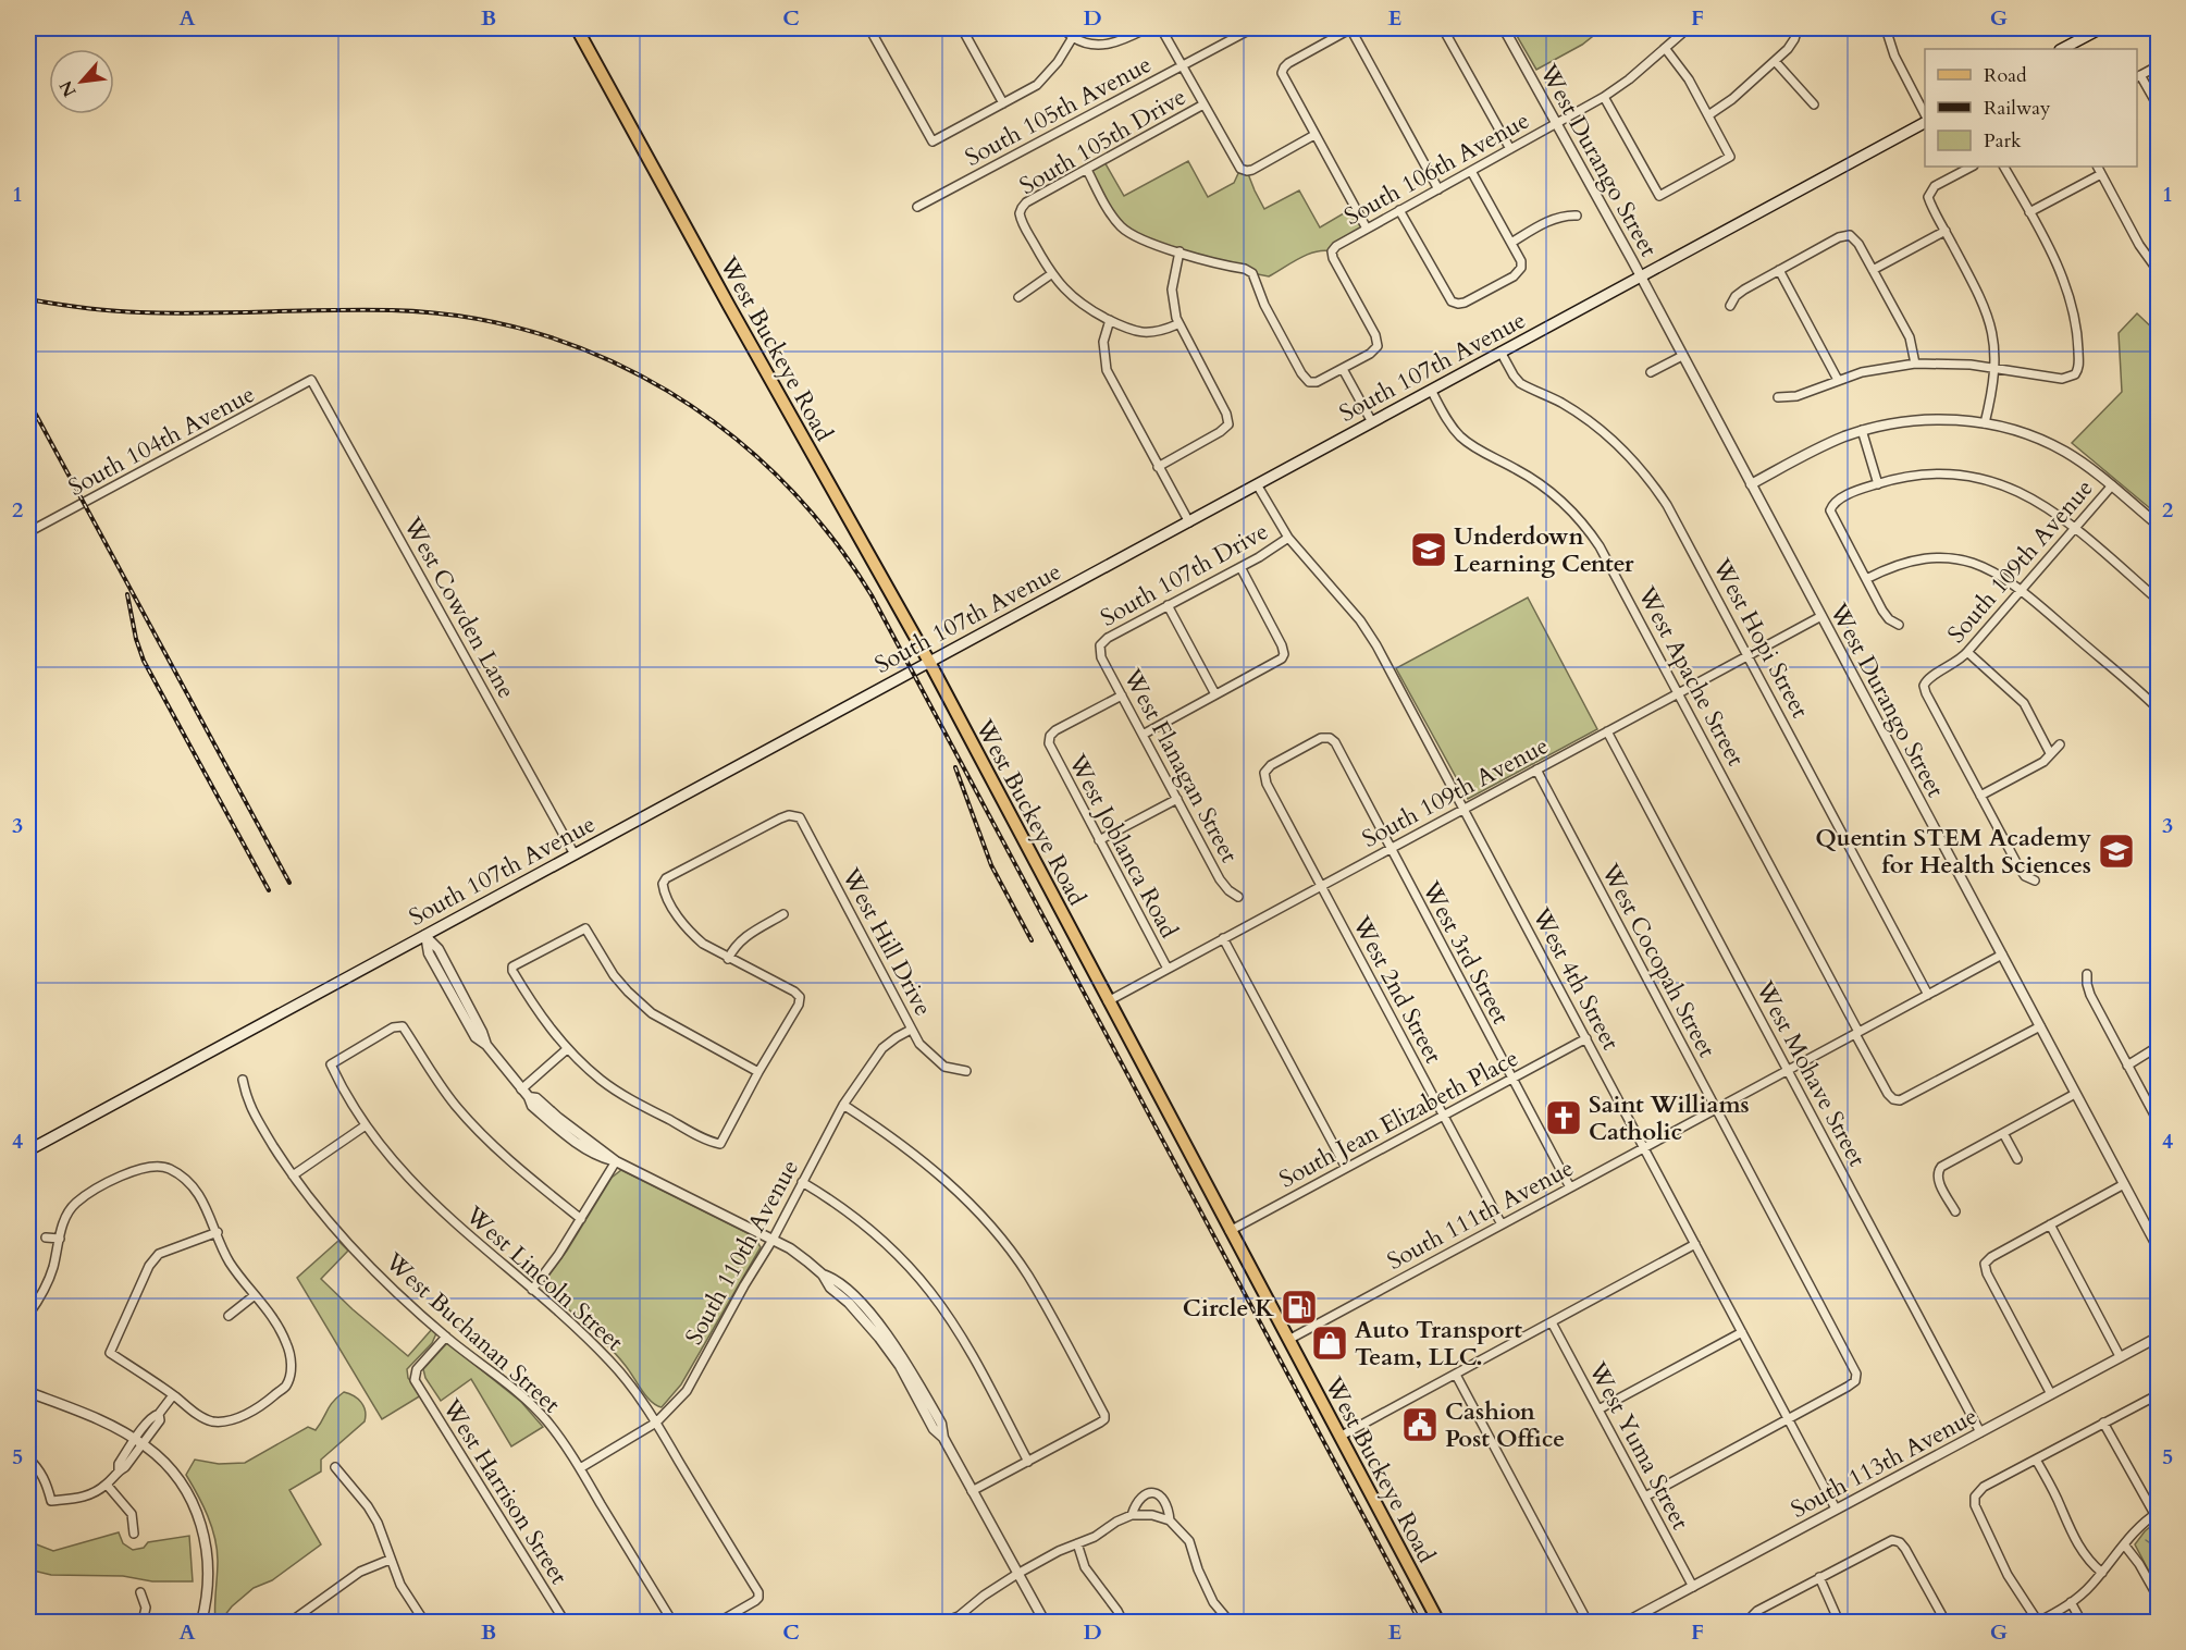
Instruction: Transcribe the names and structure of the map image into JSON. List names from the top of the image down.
{
  "streets": {
    "main road": ["West Buckeye Road", "South 107th Avenue"],
    "street": [
      "South 105th Avenue",
      "South 105th Drive",
      "West Durango Street",
      "South 106th Avenue",
      "South 104th Avenue",
      "South 109th Avenue",
      "South 107th Drive",
      "West Cowden Lane",
      "West Hopi Street",
      "West Apache Street",
      "West Flanagan Street",
      "West Joblanca Road",
      "West Hill Drive",
      "West 3rd Street",
      "West Cocopah Street",
      "West 4th Street",
      "West 2nd Street",
      "West Mohave Street",
      "South Jean Elizabeth Place",
      "South 111th Avenue",
      "South 110th Avenue",
      "West Lincoln Street",
      "West Buchanan Street",
      "West Yuma Street",
      "South 113th Avenue",
      "West Harrison Street"
    ]
  },
  "crossings": [
    ["West Durango Street", "South 106th Avenue"],
    ["West Durango Street", "South 107th Avenue"],
    ["West Durango Street", "South 109th Avenue"],
    ["West Durango Street", "West Apache Street"],
    ["West Durango Street", "South 111th Avenue"],
    ["West Buckeye Road", "South 107th Avenue"],
    ["West Buckeye Road", "South 109th Avenue"],
    ["West Buckeye Road", "South Jean Elizabeth Place"],
    ["West Buckeye Road", "South 111th Avenue"],
    ["South 107th Avenue", "West Cowden Lane"],
    ["South 107th Avenue", "West Hopi Street"],
    ["South 107th Avenue", "West Apache Street"],
    ["South 107th Avenue", "West 4th Street"],
    ["South 104th Avenue", "West Cowden Lane"],
    ["South 109th Avenue", "West Hopi Street"],
    ["South 109th Avenue", "West Apache Street"],
    ["South 109th Avenue", "West Joblanca Road"],
    ["South 109th Avenue", "West 3rd Street"],
    ["South 109th Avenue", "West Cocopah Street"],
    ["South 109th Avenue", "West 4th Street"],
    ["South 109th Avenue", "West 2nd Street"],
    ["South 109th Avenue", "West Mohave Street"],
    ["South 107th Drive", "West Flanagan Street"],
    ["South 107th Drive", "West 4th Street"],
    ["West Hopi Street", "South 111th Avenue"],
    ["West Apache Street", "South 111th Avenue"],
    ["West Flanagan Street", "West Joblanca Road"],
    ["West Hill Drive", "South 110th Avenue"],
    ["West 3rd Street", "West 2nd Street"],
    ["West 3rd Street", "South Jean Elizabeth Place"],
    ["West 3rd Street", "South 111th Avenue"],
    ["West Cocopah Street", "West 4th Street"],
    ["West Cocopah Street", "South 111th Avenue"],
    ["West 4th Street", "South Jean Elizabeth Place"],
    ["West 4th Street", "South 111th Avenue"],
    ["West 4th Street", "South 113th Avenue"],
    ["West 2nd Street", "South Jean Elizabeth Place"],
    ["West 2nd Street", "South 111th Avenue"],
    ["West Mohave Street", "South 111th Avenue"],
    ["West Mohave Street", "South 113th Avenue"],
    ["South 110th Avenue", "West Lincoln Street"],
    ["South 110th Avenue", "West Buchanan Street"],
    ["West Buchanan Street", "West Harrison Street"],
    ["West Yuma Street", "South 113th Avenue"]
  ],
  "places": {
    "school or university": ["Underdown Learning Center", "Quentin STEM Academy for Health Sciences"],
    "church": ["Saint Williams Catholic"],
    "fuel station": ["Circle K"],
    "shop": ["Auto Transport Team, LLC."],
    "public building": ["Cashion Post Office"]
  },
  "legend": ["Road", "Railway", "Park"],
  "north": "bottom left",
  "grid": {
    "columns": [
      "A",
      "B",
      "C",
      "D",
      "E",
      "F",
      "G"
    ],
    "rows": [
      "1",
      "2",
      "3",
      "4",
      "5"
    ]
  }
}
